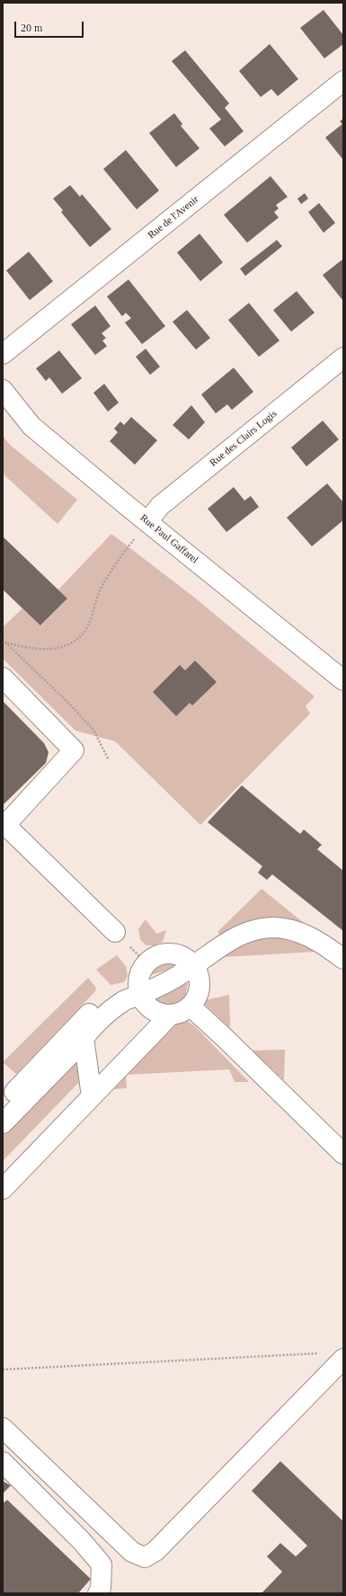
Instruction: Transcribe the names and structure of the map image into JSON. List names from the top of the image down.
{
  "streets": {
    "street": ["Rue de l'Avenir", "Rue des Clairs Logis", "Rue Paul Gaffarel"]
  },
  "crossings": [
    ["Rue des Clairs Logis", "Rue Paul Gaffarel"]
  ],
  "scale_bar": "20 m"
}
